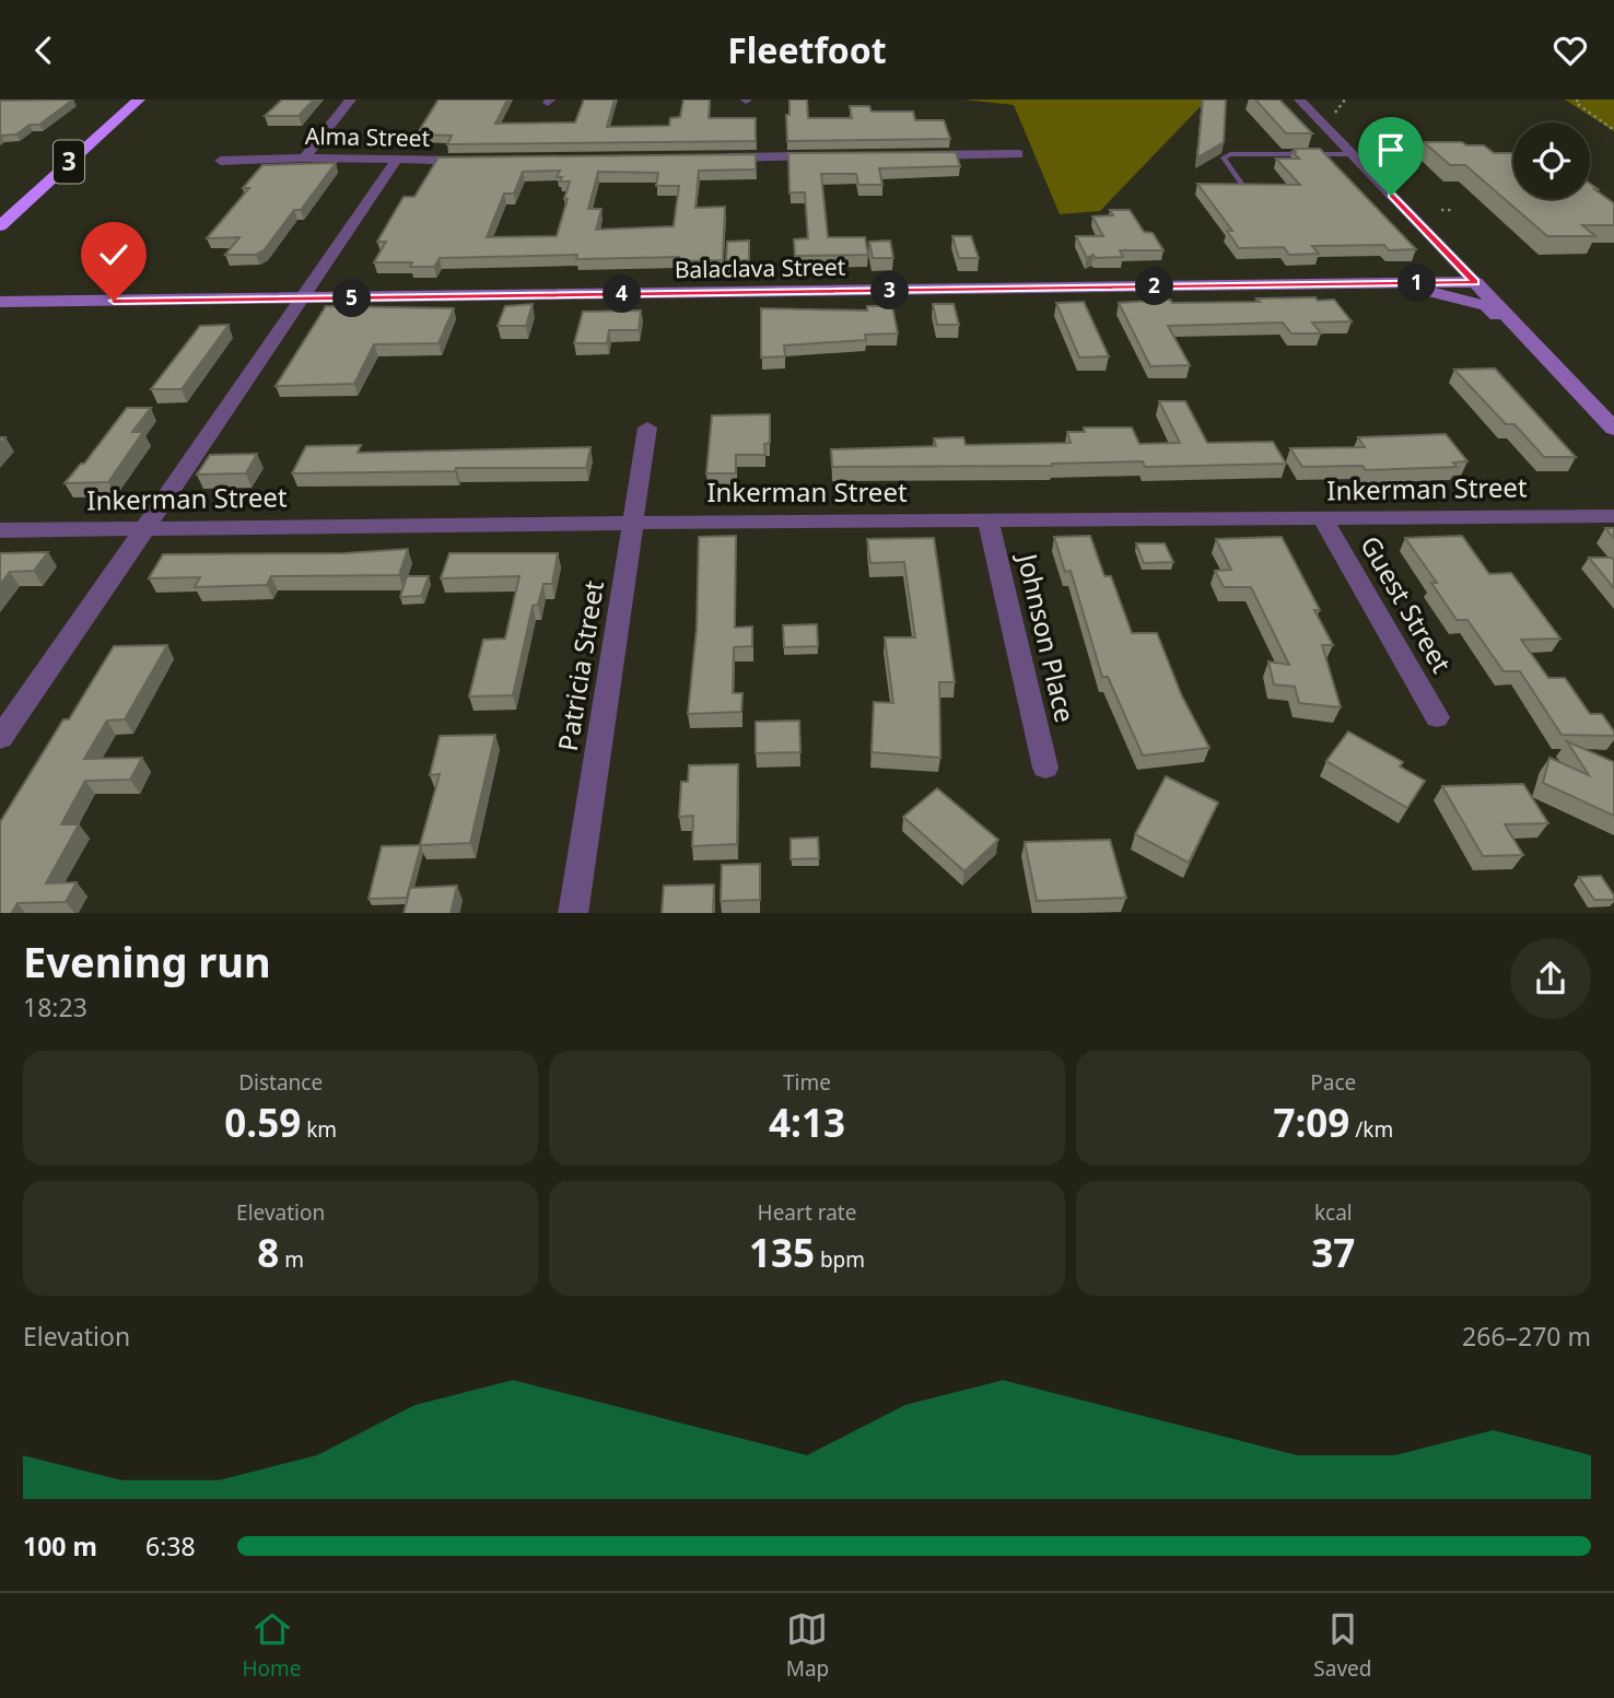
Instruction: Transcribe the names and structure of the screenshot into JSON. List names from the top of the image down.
{
  "streets": {
    "highway": ["3"],
    "street": [
      "Alma Street",
      "Balaclava Street",
      "Inkerman Street",
      "Guest Street",
      "Johnson Place",
      "Patricia Street"
    ]
  },
  "crossings": [
    ["Inkerman Street", "Guest Street"],
    ["Inkerman Street", "Johnson Place"],
    ["Inkerman Street", "Patricia Street"]
  ],
  "page": {
    "header": "Fleetfoot",
    "pins": [
      "1",
      "2",
      "3",
      "4",
      "5"
    ],
    "heading": ["Evening run", "18:23"],
    "stats": [
      ["Distance", "0.59 km"],
      ["Time", "4:13"],
      ["Pace", "7:09 /km"],
      ["Elevation", "8 m"],
      ["Heart rate", "135 bpm"],
      ["kcal", "37"]
    ],
    "chart": ["Elevation", "266–270 m"],
    "list": [
      {
        "name": "100 m",
        "note": "6:38"
      }
    ],
    "tabs": ["Home", "Map", "Saved"]
  }
}
